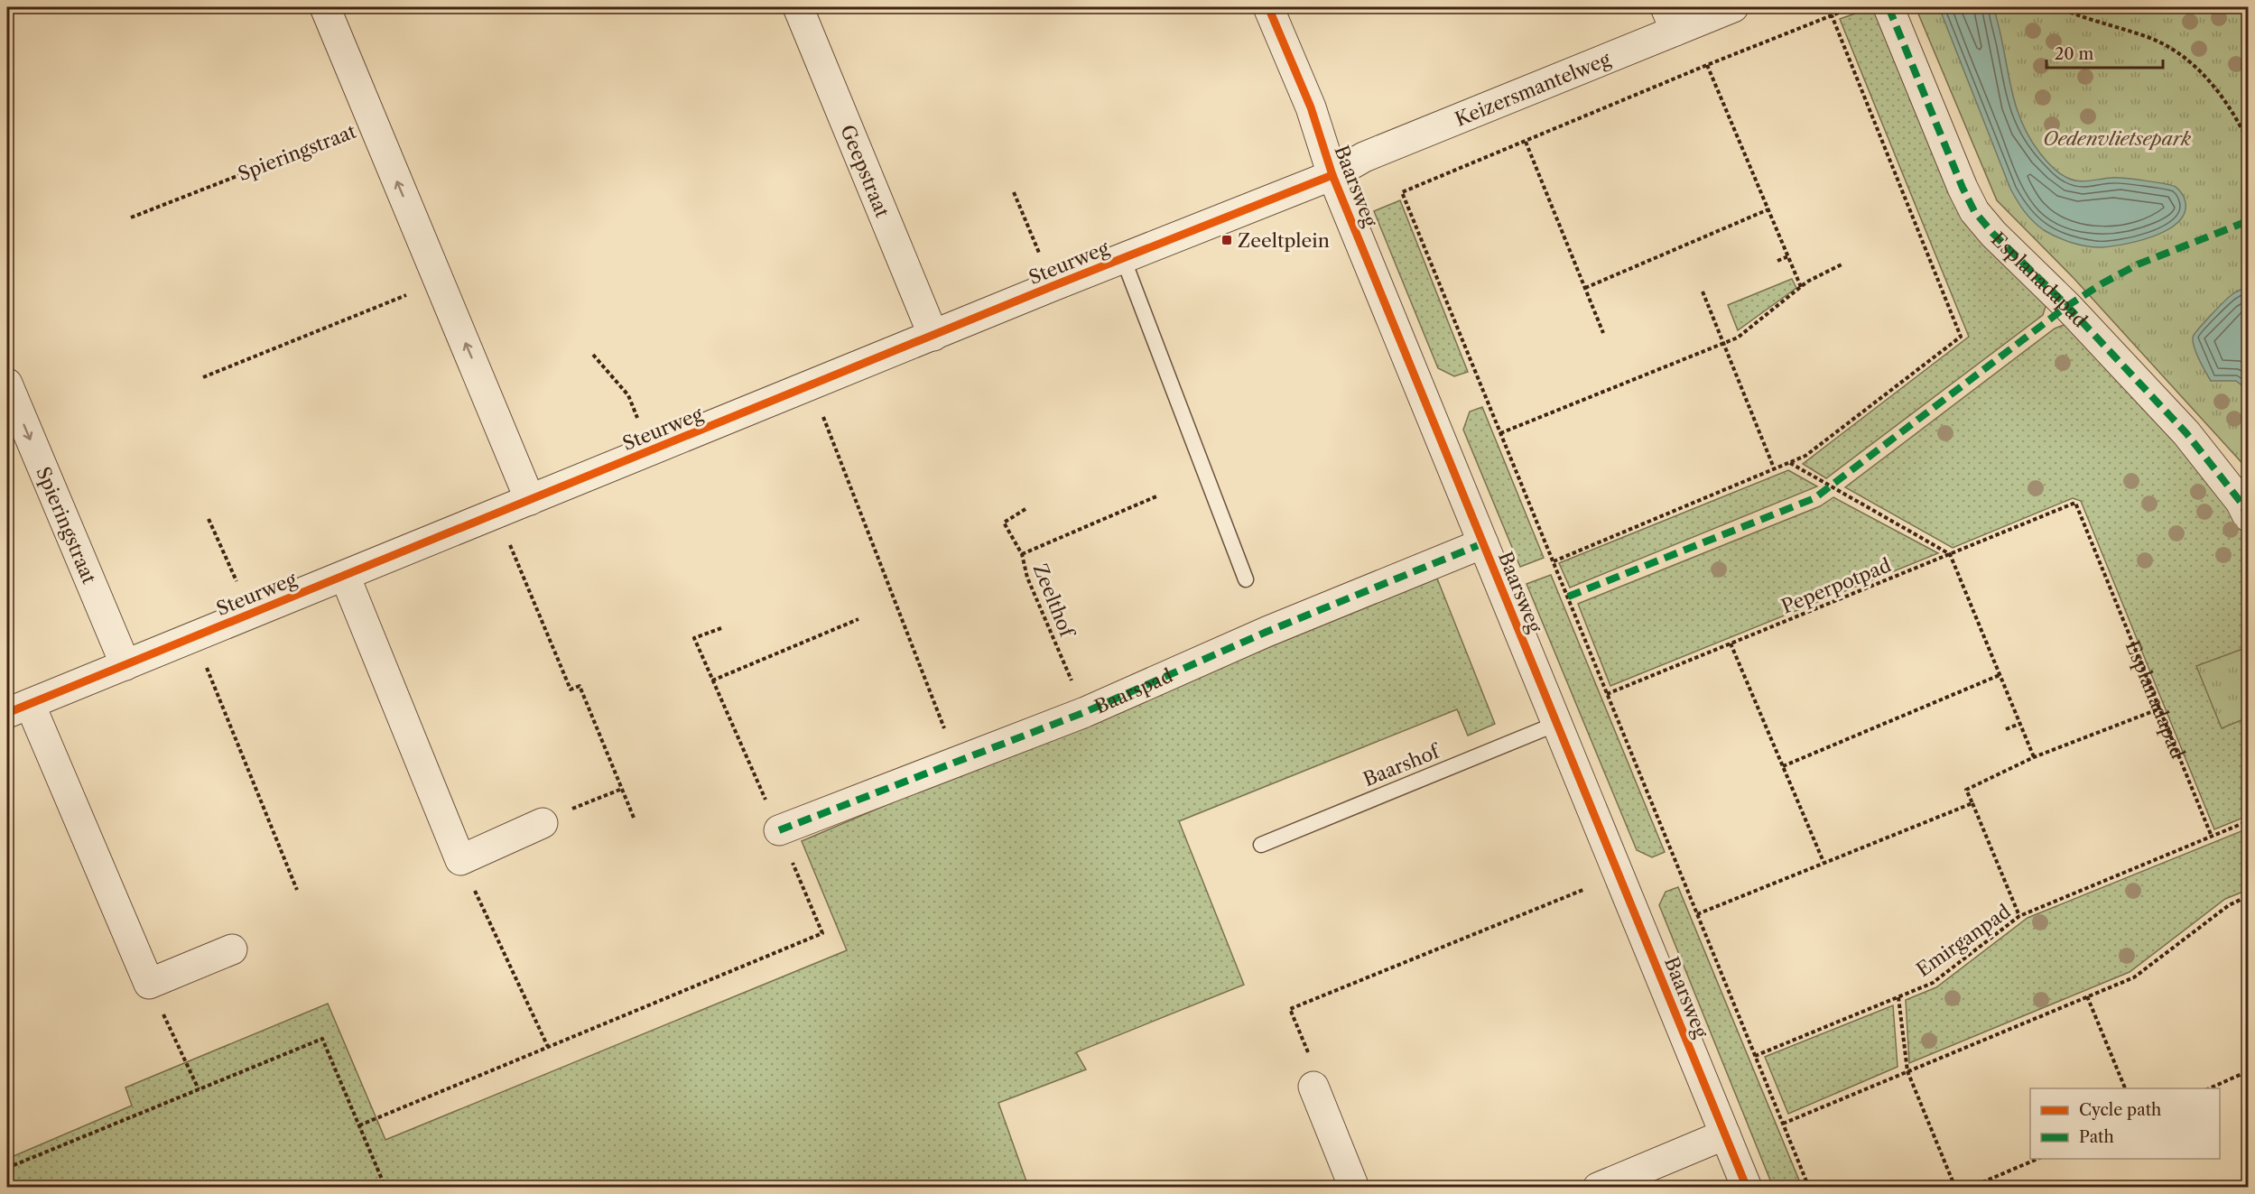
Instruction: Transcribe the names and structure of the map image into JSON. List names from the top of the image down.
{
  "streets": {
    "street": [
      "Keizersmantelweg",
      "Spieringstraat",
      "Geepstraat",
      "Baarsweg",
      "Steurweg",
      "Esplanadapad",
      "Baarspad"
    ],
    "lane": ["Baarshof"],
    "path": ["Peperpotpad", "Zeelthof", "Emirganpad"]
  },
  "crossings": [
    ["Keizersmantelweg", "Baarsweg"],
    ["Keizersmantelweg", "Steurweg"],
    ["Spieringstraat", "Steurweg"],
    ["Geepstraat", "Steurweg"],
    ["Baarsweg", "Steurweg"],
    ["Baarsweg", "Baarspad"],
    ["Baarsweg", "Baarshof"],
    ["Esplanadapad", "Peperpotpad"],
    ["Esplanadapad", "Emirganpad"],
    ["Zeelthof", "Baarspad"]
  ],
  "parks": ["Oedenvlietsepark"],
  "places": {
    "transit": ["Zeeltplein"]
  },
  "legend": ["Cycle path", "Path"],
  "scale_bar": "20 m"
}
